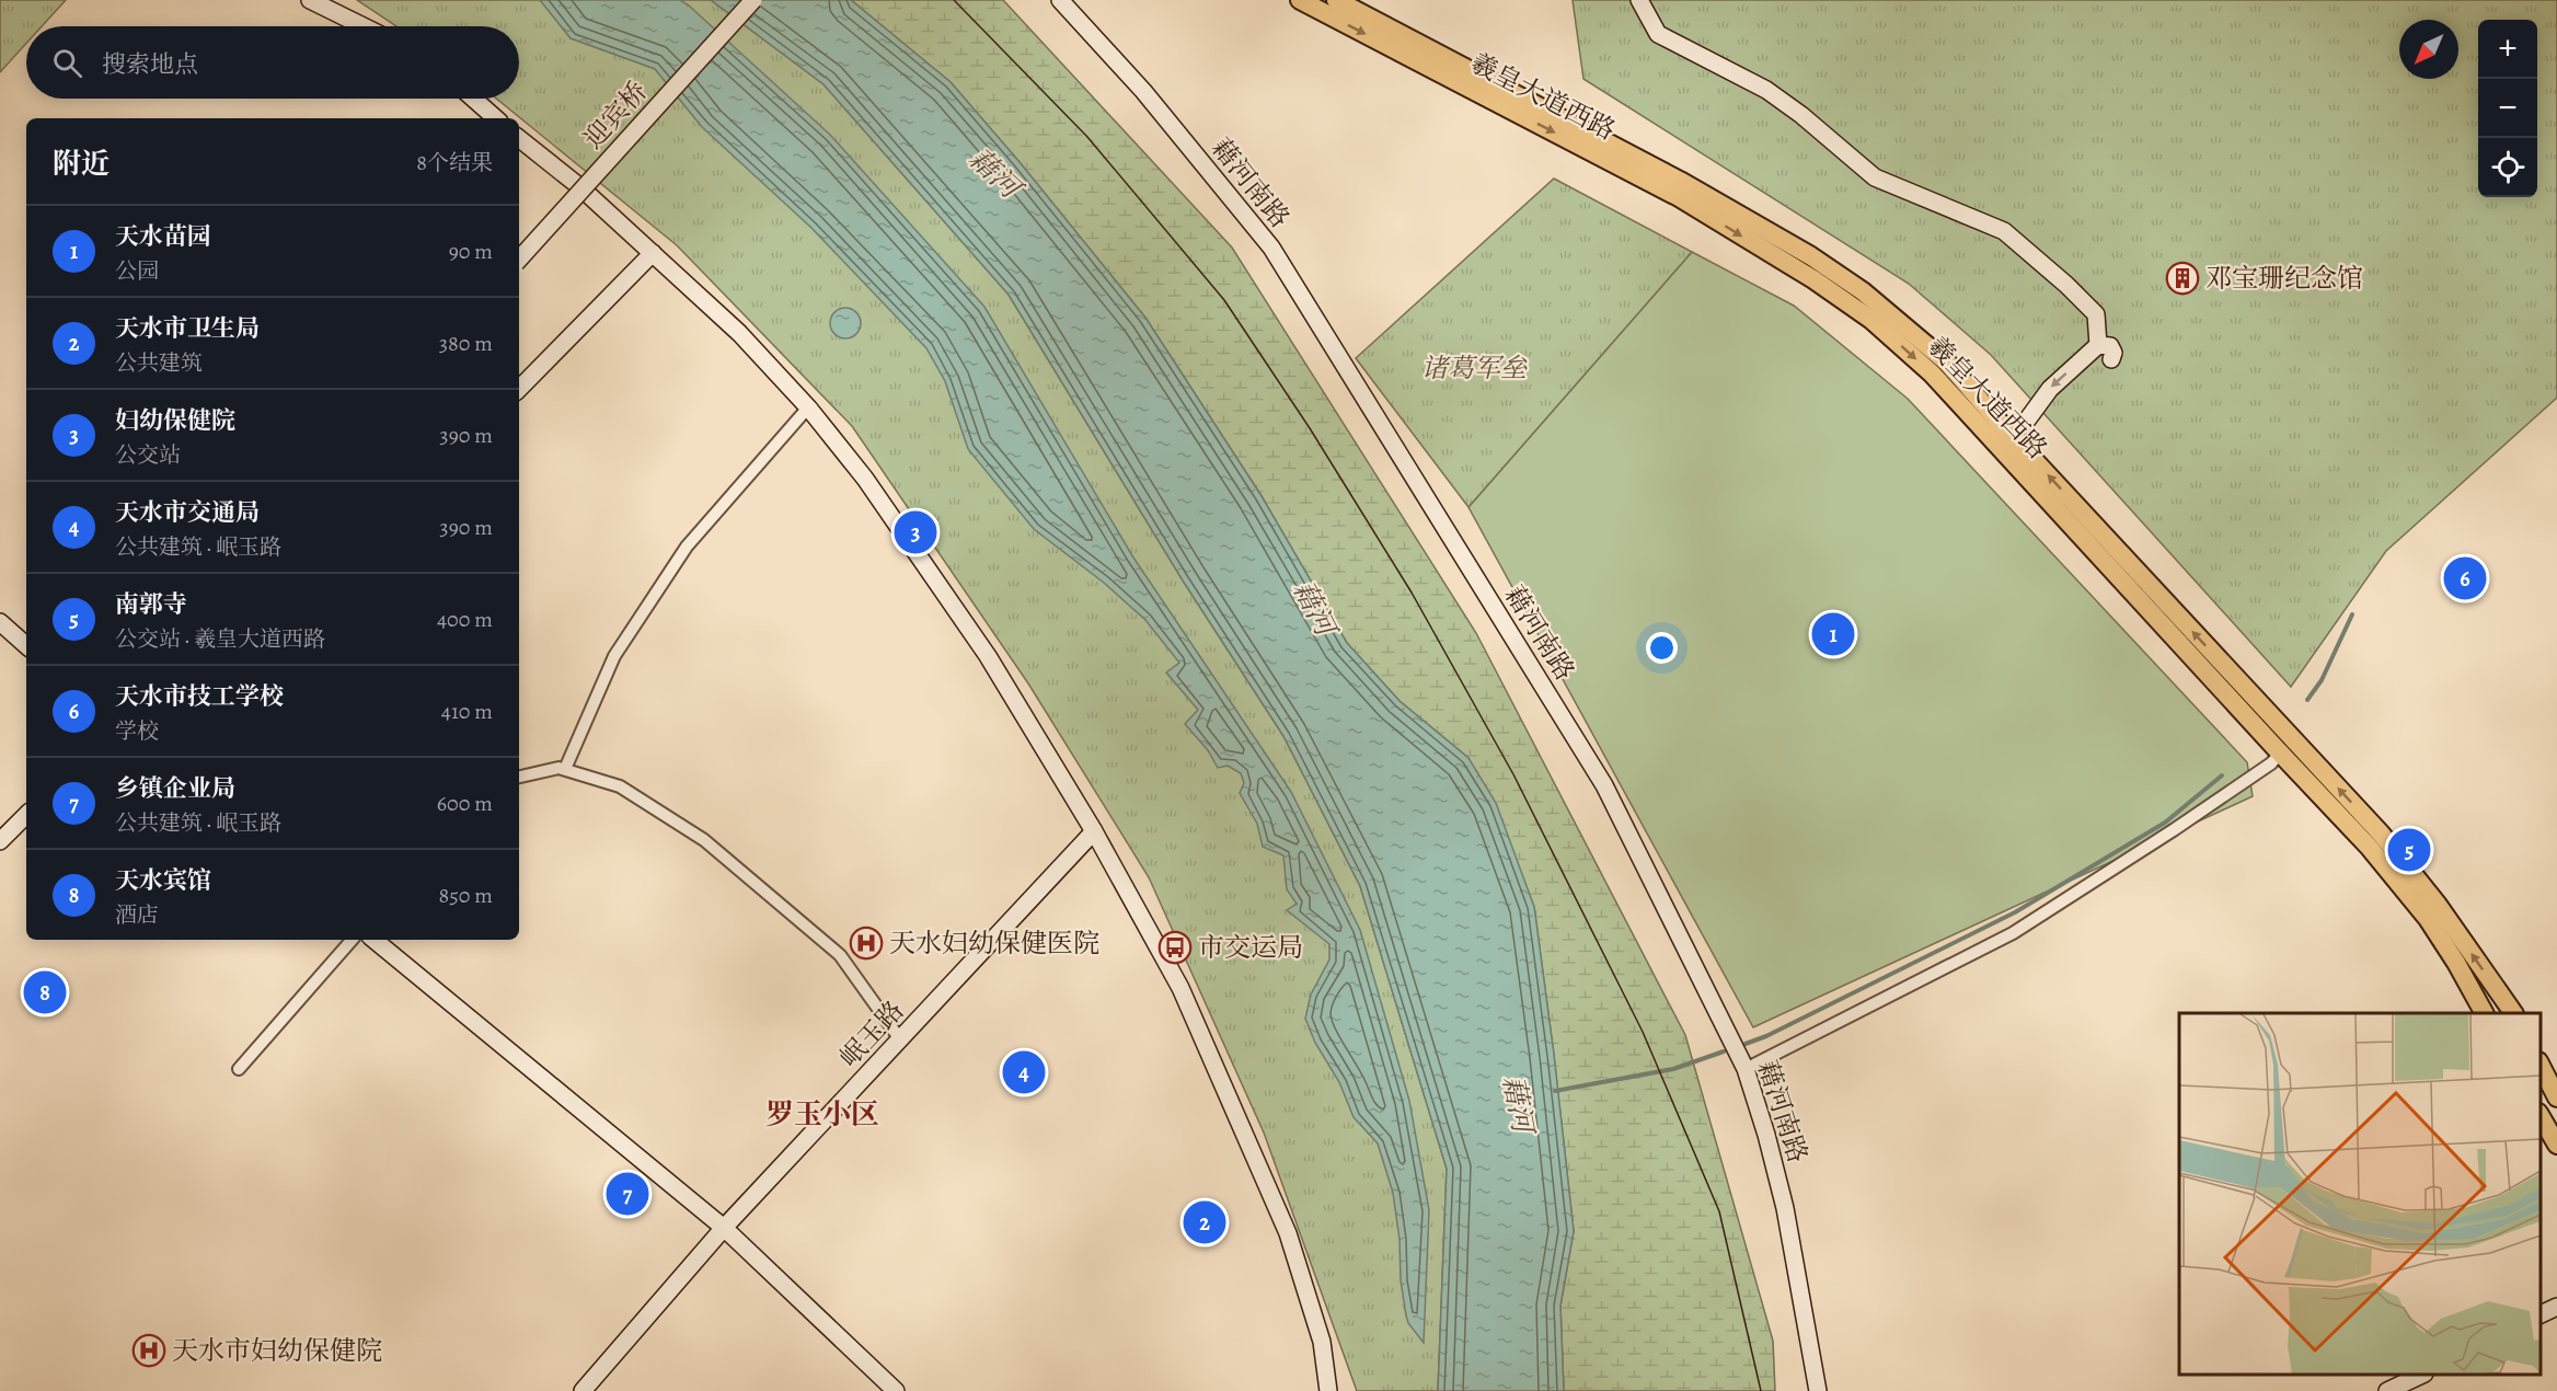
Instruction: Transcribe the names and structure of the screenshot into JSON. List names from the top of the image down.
{
  "streets": {
    "main road": [
      "羲皇大道西路",
      "迎宾桥",
      "藉河南路",
      "岷玉路"
    ]
  },
  "districts": ["罗玉小区"],
  "water": ["藉河"],
  "parks": ["诸葛军垒"],
  "places": {
    "building": ["邓宝珊纪念馆"],
    "hospital": ["天水妇幼保健医院", "天水市妇幼保健院"],
    "bus stop": ["市交运局"]
  },
  "north": "bottom left",
  "page": {
    "map_buttons": ["+", "−"],
    "search": "搜索地点",
    "heading": ["附近", "8个结果"],
    "list": [
      {
        "mark": "1",
        "name": "天水苗园",
        "note": "公园",
        "value": "90 m"
      },
      {
        "mark": "2",
        "name": "天水市卫生局",
        "note": "公共建筑",
        "value": "380 m"
      },
      {
        "mark": "3",
        "name": "妇幼保健院",
        "note": "公交站",
        "value": "390 m"
      },
      {
        "mark": "4",
        "name": "天水市交通局",
        "note": "公共建筑 · 岷玉路",
        "value": "390 m"
      },
      {
        "mark": "5",
        "name": "南郭寺",
        "note": "公交站 · 羲皇大道西路",
        "value": "400 m"
      },
      {
        "mark": "6",
        "name": "天水市技工学校",
        "note": "学校",
        "value": "410 m"
      },
      {
        "mark": "7",
        "name": "乡镇企业局",
        "note": "公共建筑 · 岷玉路",
        "value": "600 m"
      },
      {
        "mark": "8",
        "name": "天水宾馆",
        "note": "酒店",
        "value": "850 m"
      }
    ],
    "pins": [
      "3",
      "6",
      "1",
      "5",
      "8",
      "4",
      "7",
      "2"
    ]
  }
}
